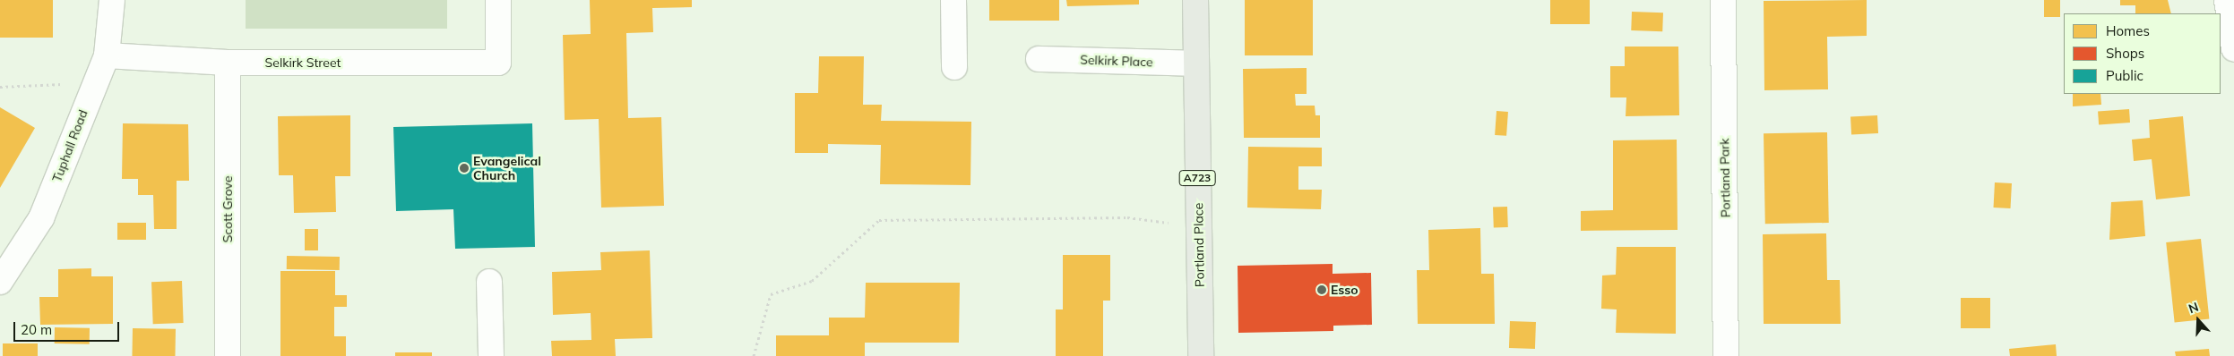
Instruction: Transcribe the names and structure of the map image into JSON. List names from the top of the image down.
{
  "streets": {
    "main road": ["A723", "Portland Place"],
    "street": [
      "Selkirk Place",
      "Selkirk Street",
      "Tuphall Road",
      "Portland Park",
      "Scott Grove"
    ]
  },
  "crossings": [
    ["Selkirk Place", "Portland Place"],
    ["Selkirk Street", "Tuphall Road"],
    ["Selkirk Street", "Scott Grove"]
  ],
  "places": ["Evangelical Church", "Esso"],
  "legend": ["Homes", "Shops", "Public"],
  "scale_bar": "20 m",
  "north": "top"
}
